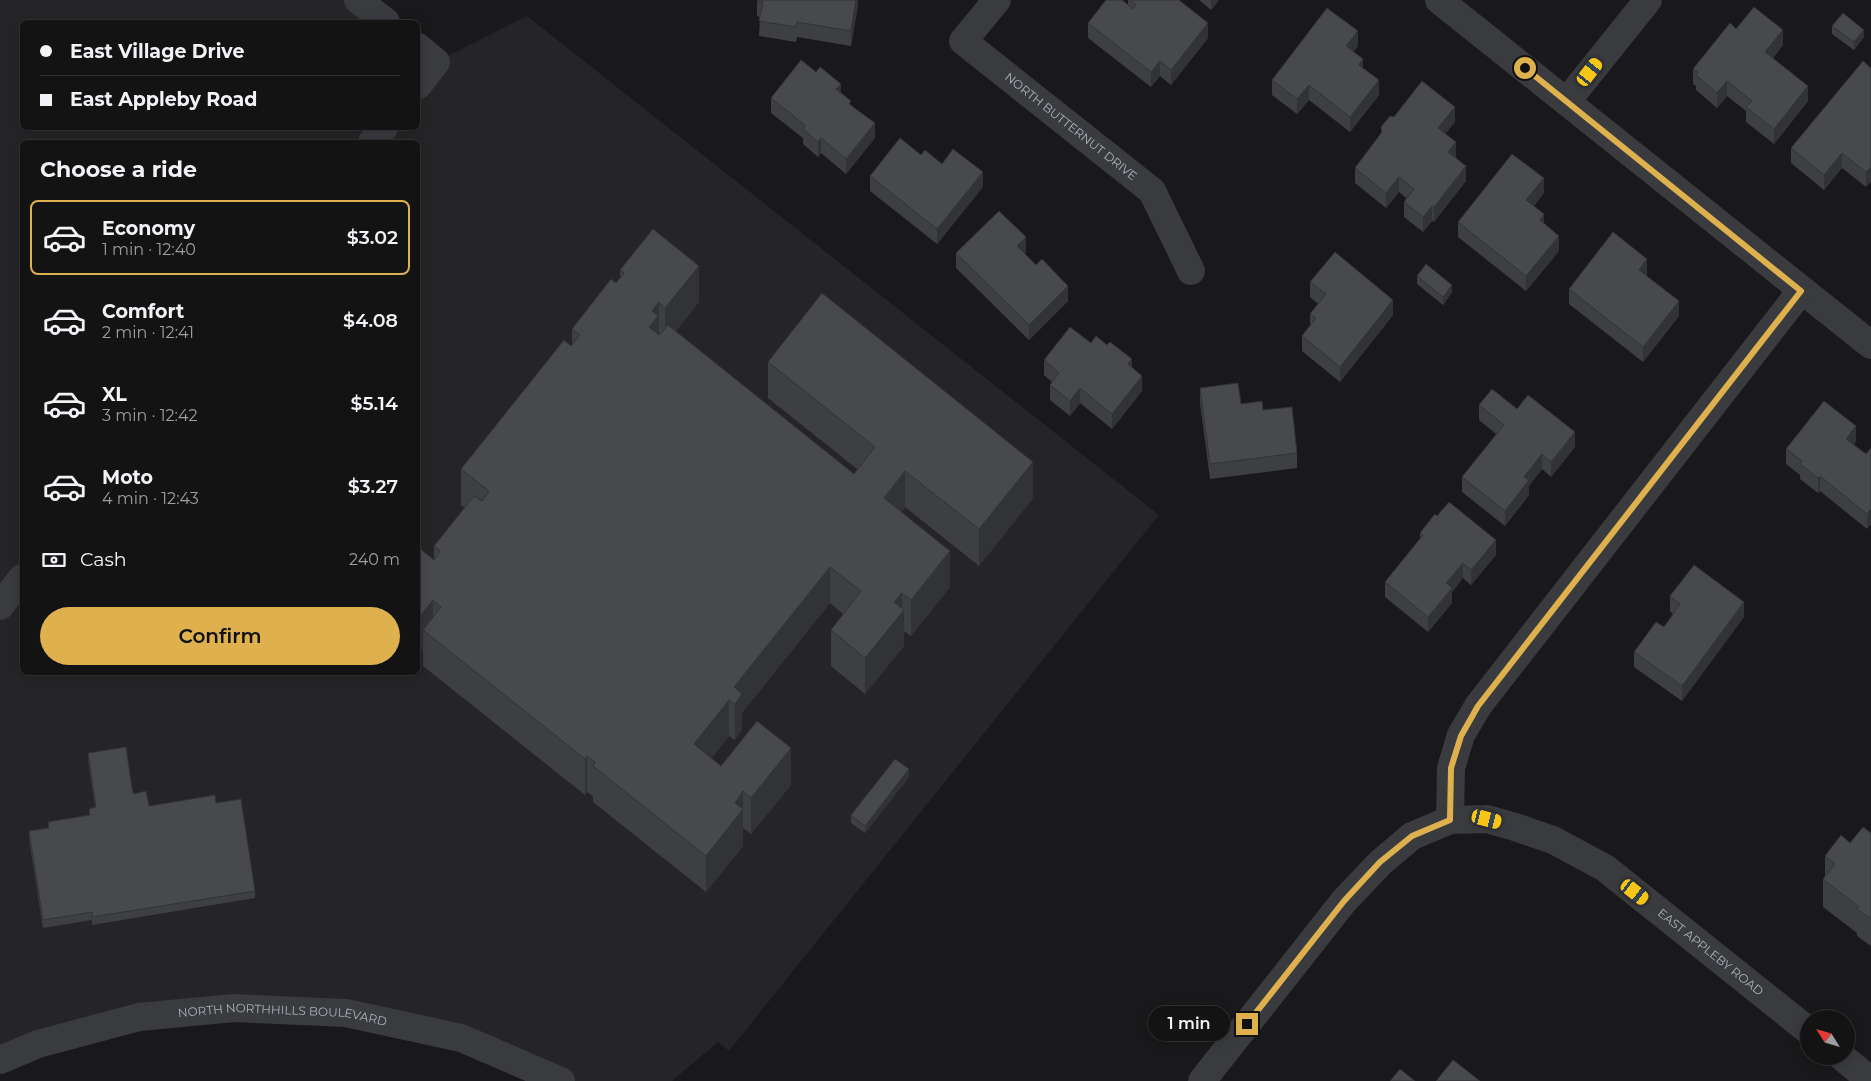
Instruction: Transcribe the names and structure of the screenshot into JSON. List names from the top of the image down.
{
  "streets": {
    "street": ["NORTH BUTTERNUT DRIVE", "EAST APPLEBY ROAD", "NORTH NORTHHILLS BOULEVARD"]
  },
  "north": "top left",
  "page": {
    "banner": ["East Village Drive", "East Appleby Road"],
    "heading": "Choose a ride",
    "list": [
      {
        "name": "Economy",
        "note": "1 min · 12:40",
        "value": "$3.02"
      },
      {
        "name": "Comfort",
        "note": "2 min · 12:41",
        "value": "$4.08"
      },
      {
        "name": "XL",
        "note": "3 min · 12:42",
        "value": "$5.14"
      },
      {
        "name": "Moto",
        "note": "4 min · 12:43",
        "value": "$3.27"
      }
    ],
    "pay": ["Cash", "240 m"],
    "buttons": "Confirm",
    "bubble": "1 min"
  }
}
